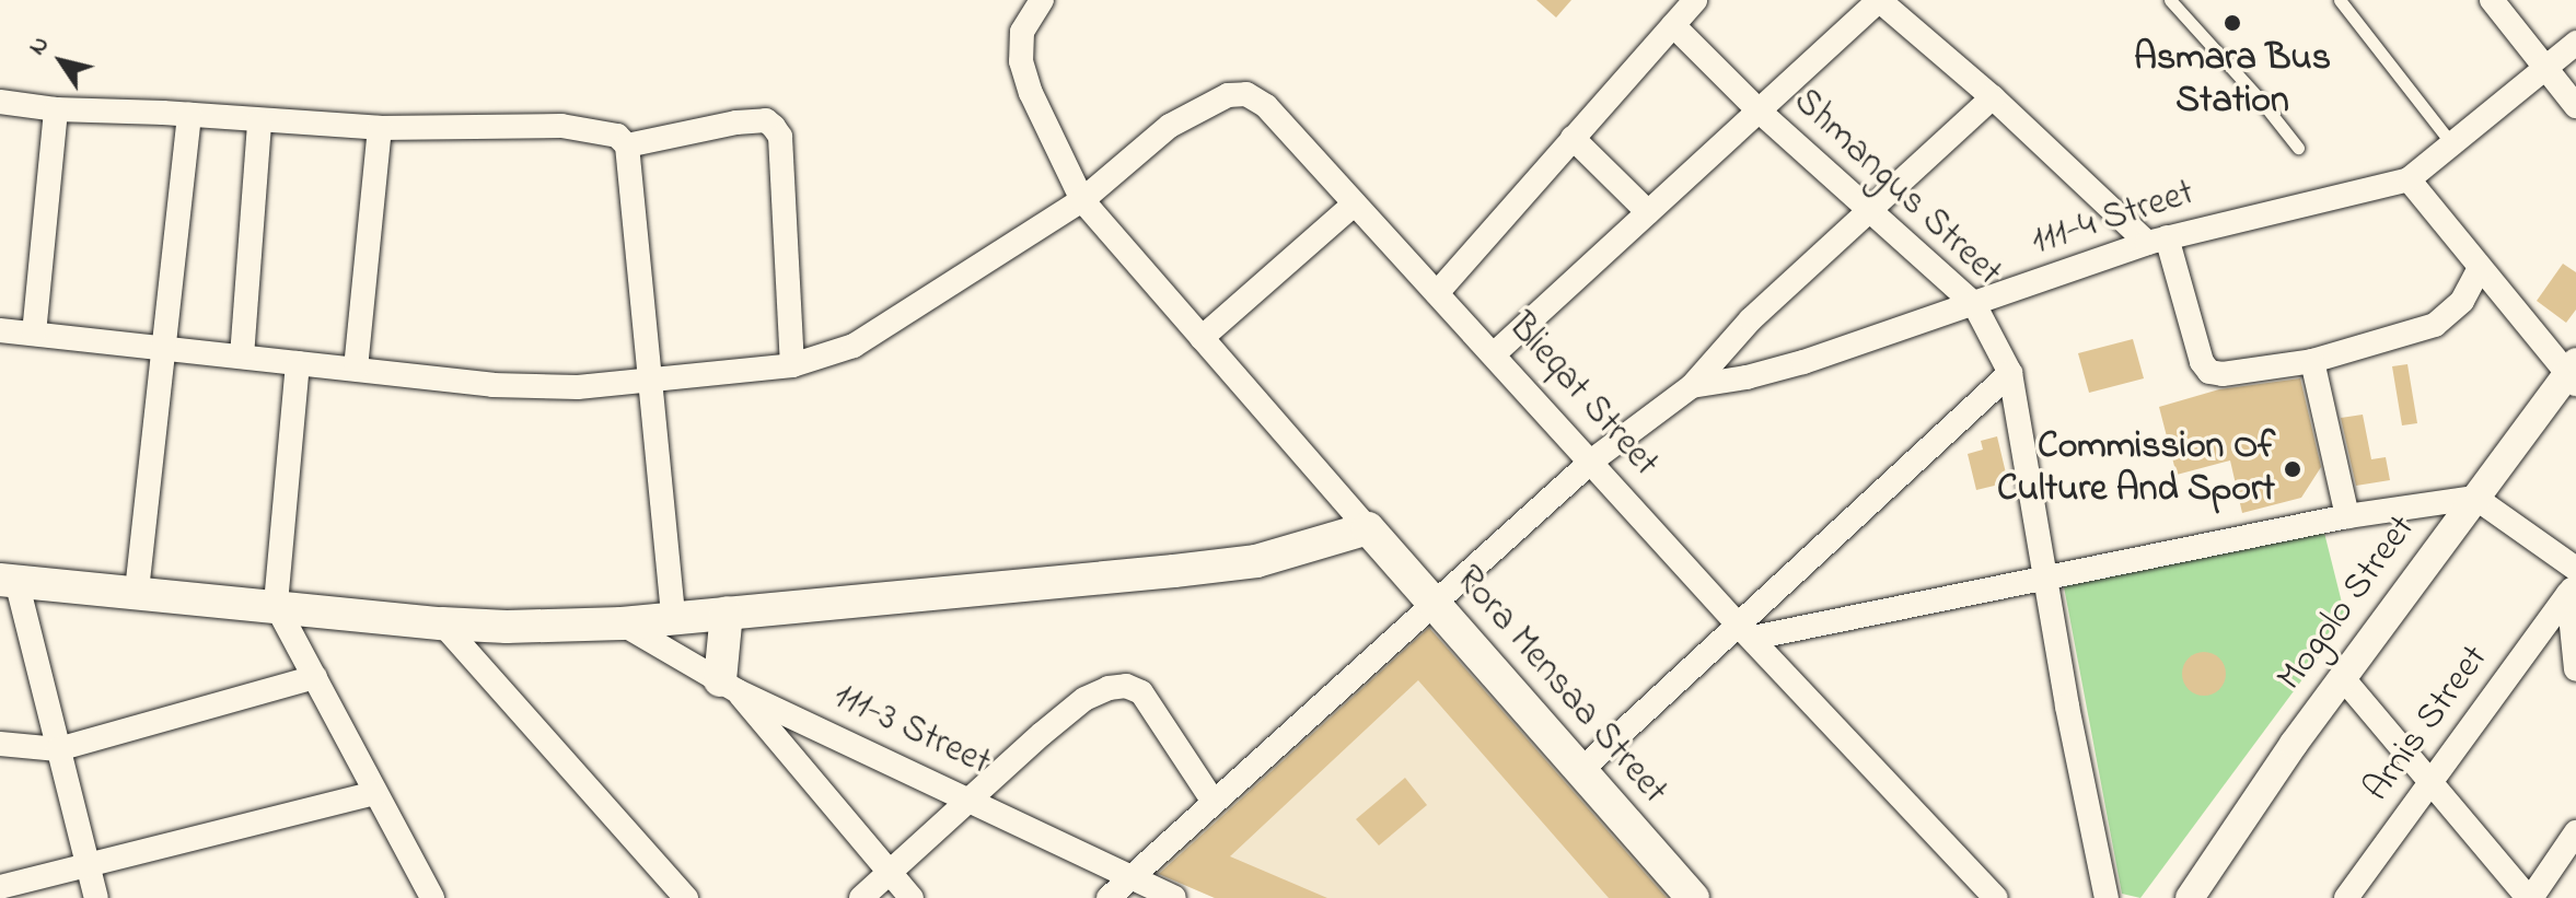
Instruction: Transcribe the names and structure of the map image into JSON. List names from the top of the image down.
{
  "streets": {
    "main road": ["Rora Mensaa Street"],
    "street": [
      "Shmangus Street",
      "111-4 Street",
      "Blieqat Street",
      "Mogolo Street",
      "Arnis Street",
      "111-3 Street"
    ]
  },
  "crossings": [
    ["Shmangus Street", "111-4 Street"]
  ],
  "places": ["Asmara Bus Station", "Commission Of Culture And Sport"],
  "north": "top left"
}
